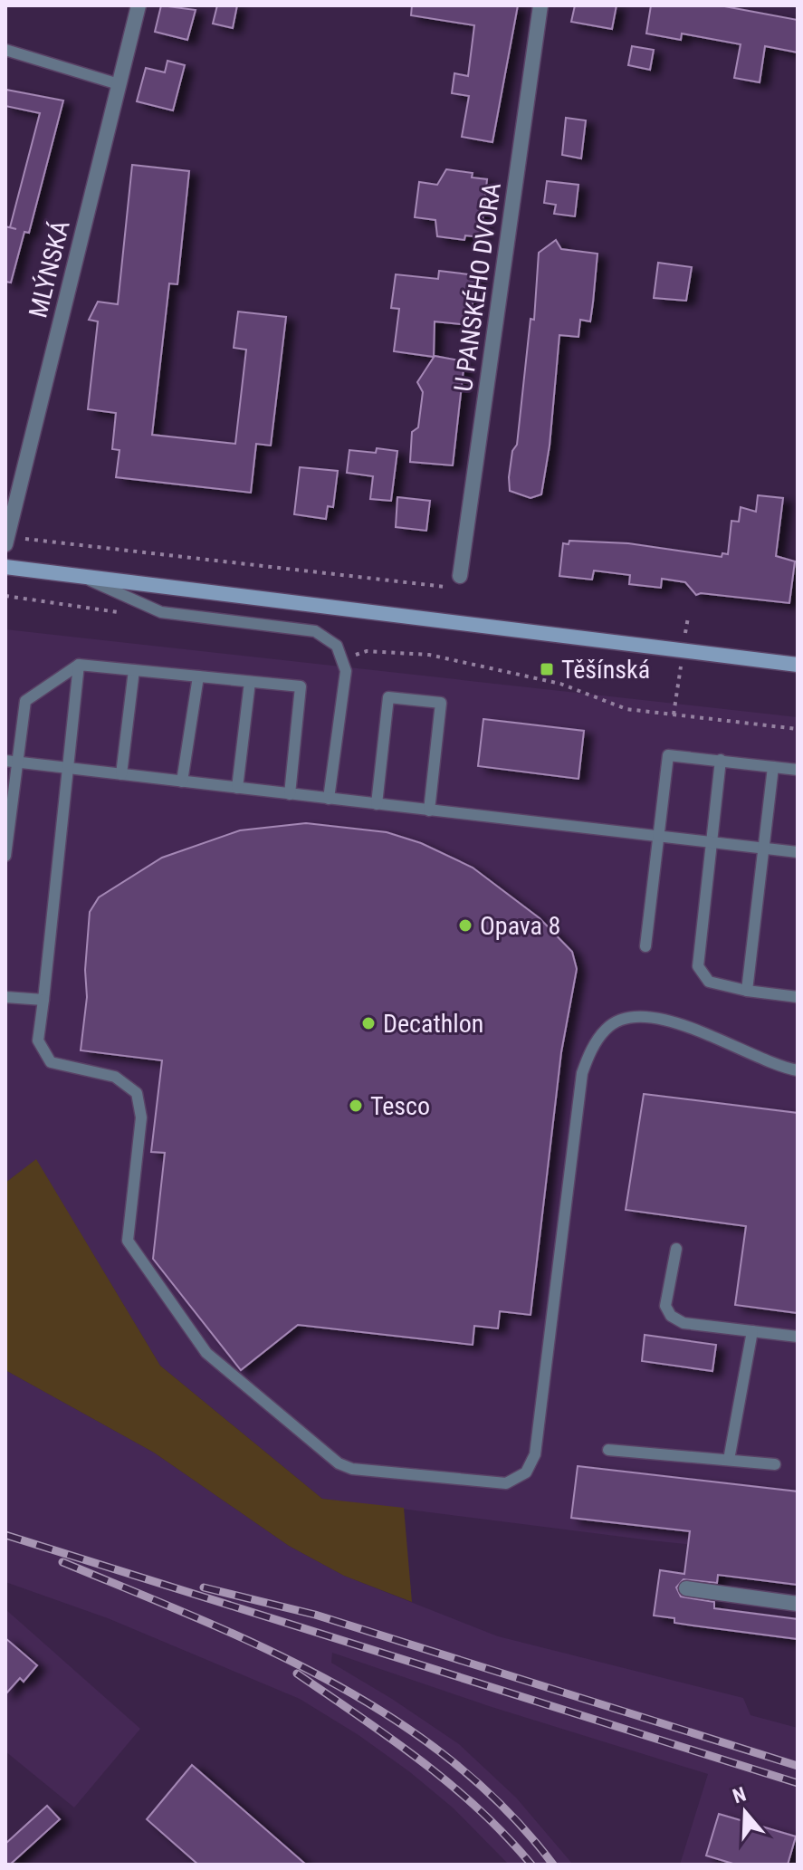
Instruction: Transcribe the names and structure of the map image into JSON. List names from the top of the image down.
{
  "streets": {
    "street": ["MLÝNSKÁ", "U PANSKÉHO DVORA"]
  },
  "places": {
    "transit": ["Těšínská"],
    "other": ["Opava 8", "Decathlon", "Tesco"]
  },
  "north": "top"
}
